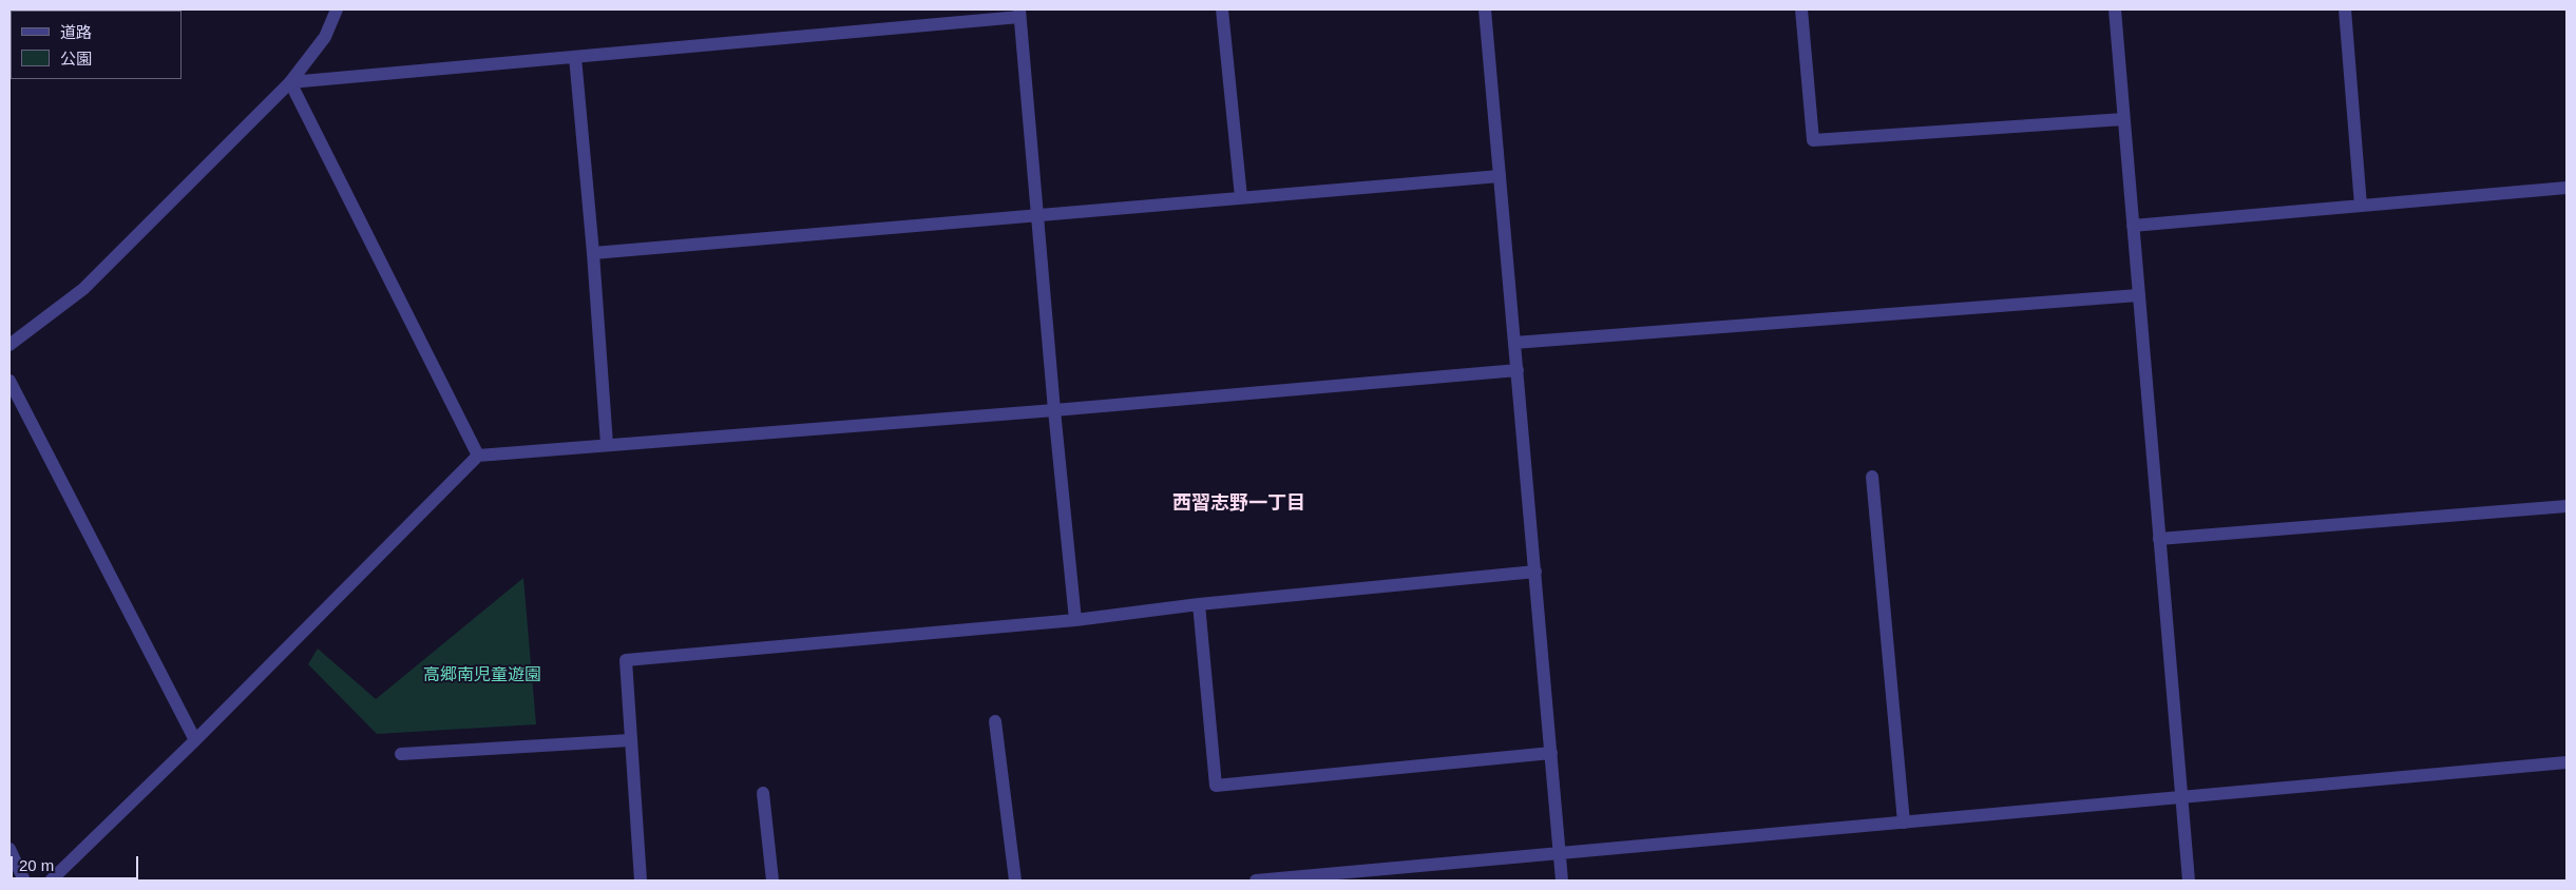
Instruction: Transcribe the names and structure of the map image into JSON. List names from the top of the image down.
{
  "districts": ["西習志野一丁目"],
  "parks": ["高郷南児童遊園"],
  "legend": ["道路", "公園"],
  "scale_bar": "20 m"
}
